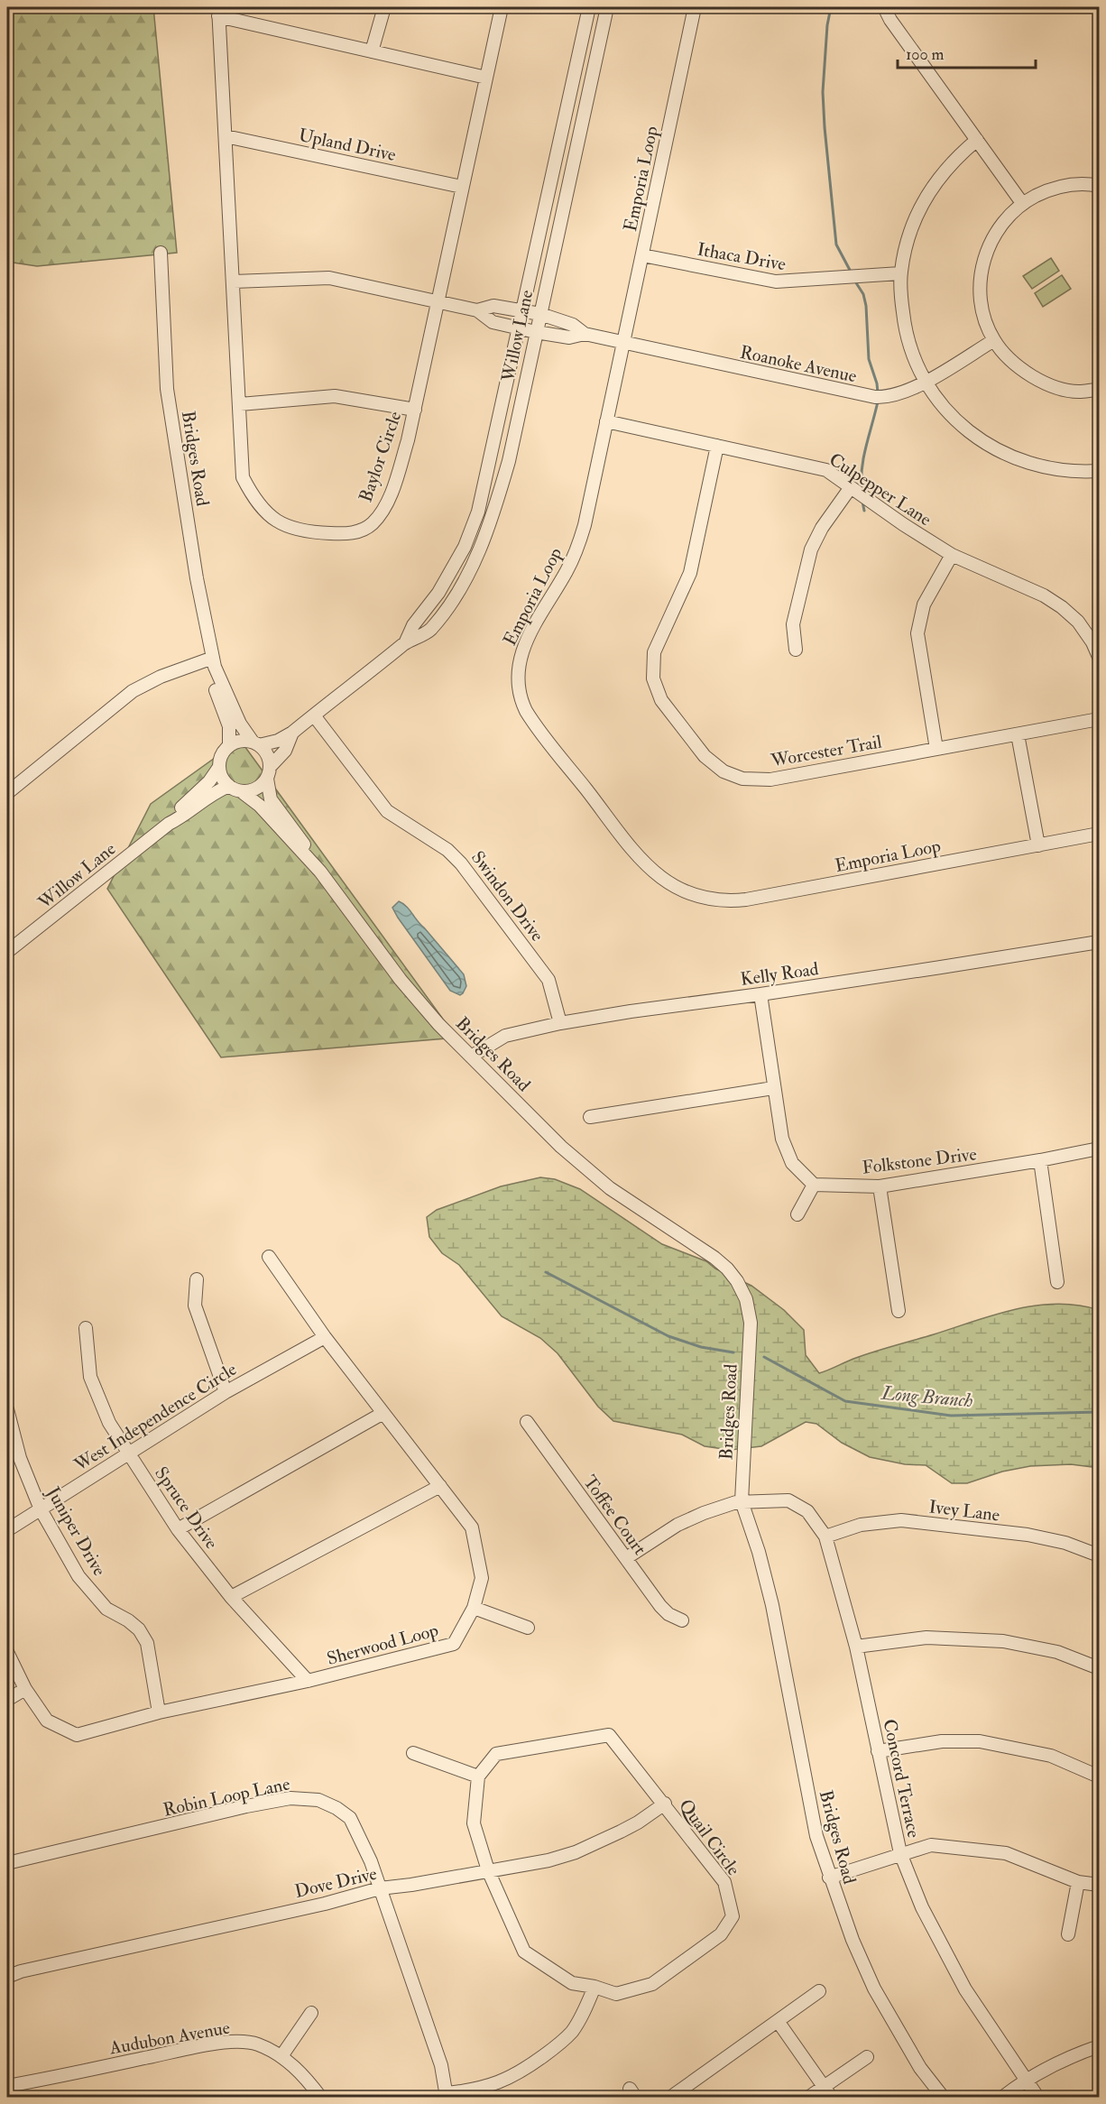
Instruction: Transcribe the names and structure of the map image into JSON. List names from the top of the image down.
{
  "streets": {
    "street": [
      "Upland Drive",
      "Emporia Loop",
      "Ithaca Drive",
      "Willow Lane",
      "Roanoke Avenue",
      "Baylor Circle",
      "Bridges Road",
      "Culpepper Lane",
      "Worcester Trail",
      "Swindon Drive",
      "Kelly Road",
      "Folkstone Drive",
      "West Independence Circle",
      "Spruce Drive",
      "Ivey Lane",
      "Toffee Court",
      "Juniper Drive",
      "Sherwood Loop",
      "Concord Terrace",
      "Robin Loop Lane",
      "Quail Circle",
      "Dove Drive",
      "Audubon Avenue"
    ]
  },
  "crossings": [
    ["Upland Drive", "Baylor Circle"],
    ["Emporia Loop", "Ithaca Drive"],
    ["Emporia Loop", "Roanoke Avenue"],
    ["Emporia Loop", "Culpepper Lane"],
    ["Willow Lane", "Roanoke Avenue"],
    ["Willow Lane", "Bridges Road"],
    ["Willow Lane", "Swindon Drive"],
    ["Bridges Road", "Kelly Road"],
    ["Bridges Road", "Concord Terrace"],
    ["Culpepper Lane", "Worcester Trail"],
    ["Swindon Drive", "Kelly Road"],
    ["West Independence Circle", "Spruce Drive"],
    ["West Independence Circle", "Juniper Drive"],
    ["West Independence Circle", "Sherwood Loop"],
    ["Spruce Drive", "Sherwood Loop"],
    ["Ivey Lane", "Concord Terrace"],
    ["Toffee Court", "Concord Terrace"],
    ["Juniper Drive", "Sherwood Loop"],
    ["Robin Loop Lane", "Dove Drive"],
    ["Quail Circle", "Dove Drive"]
  ],
  "water": ["Long Branch"],
  "scale_bar": "100 m"
}
